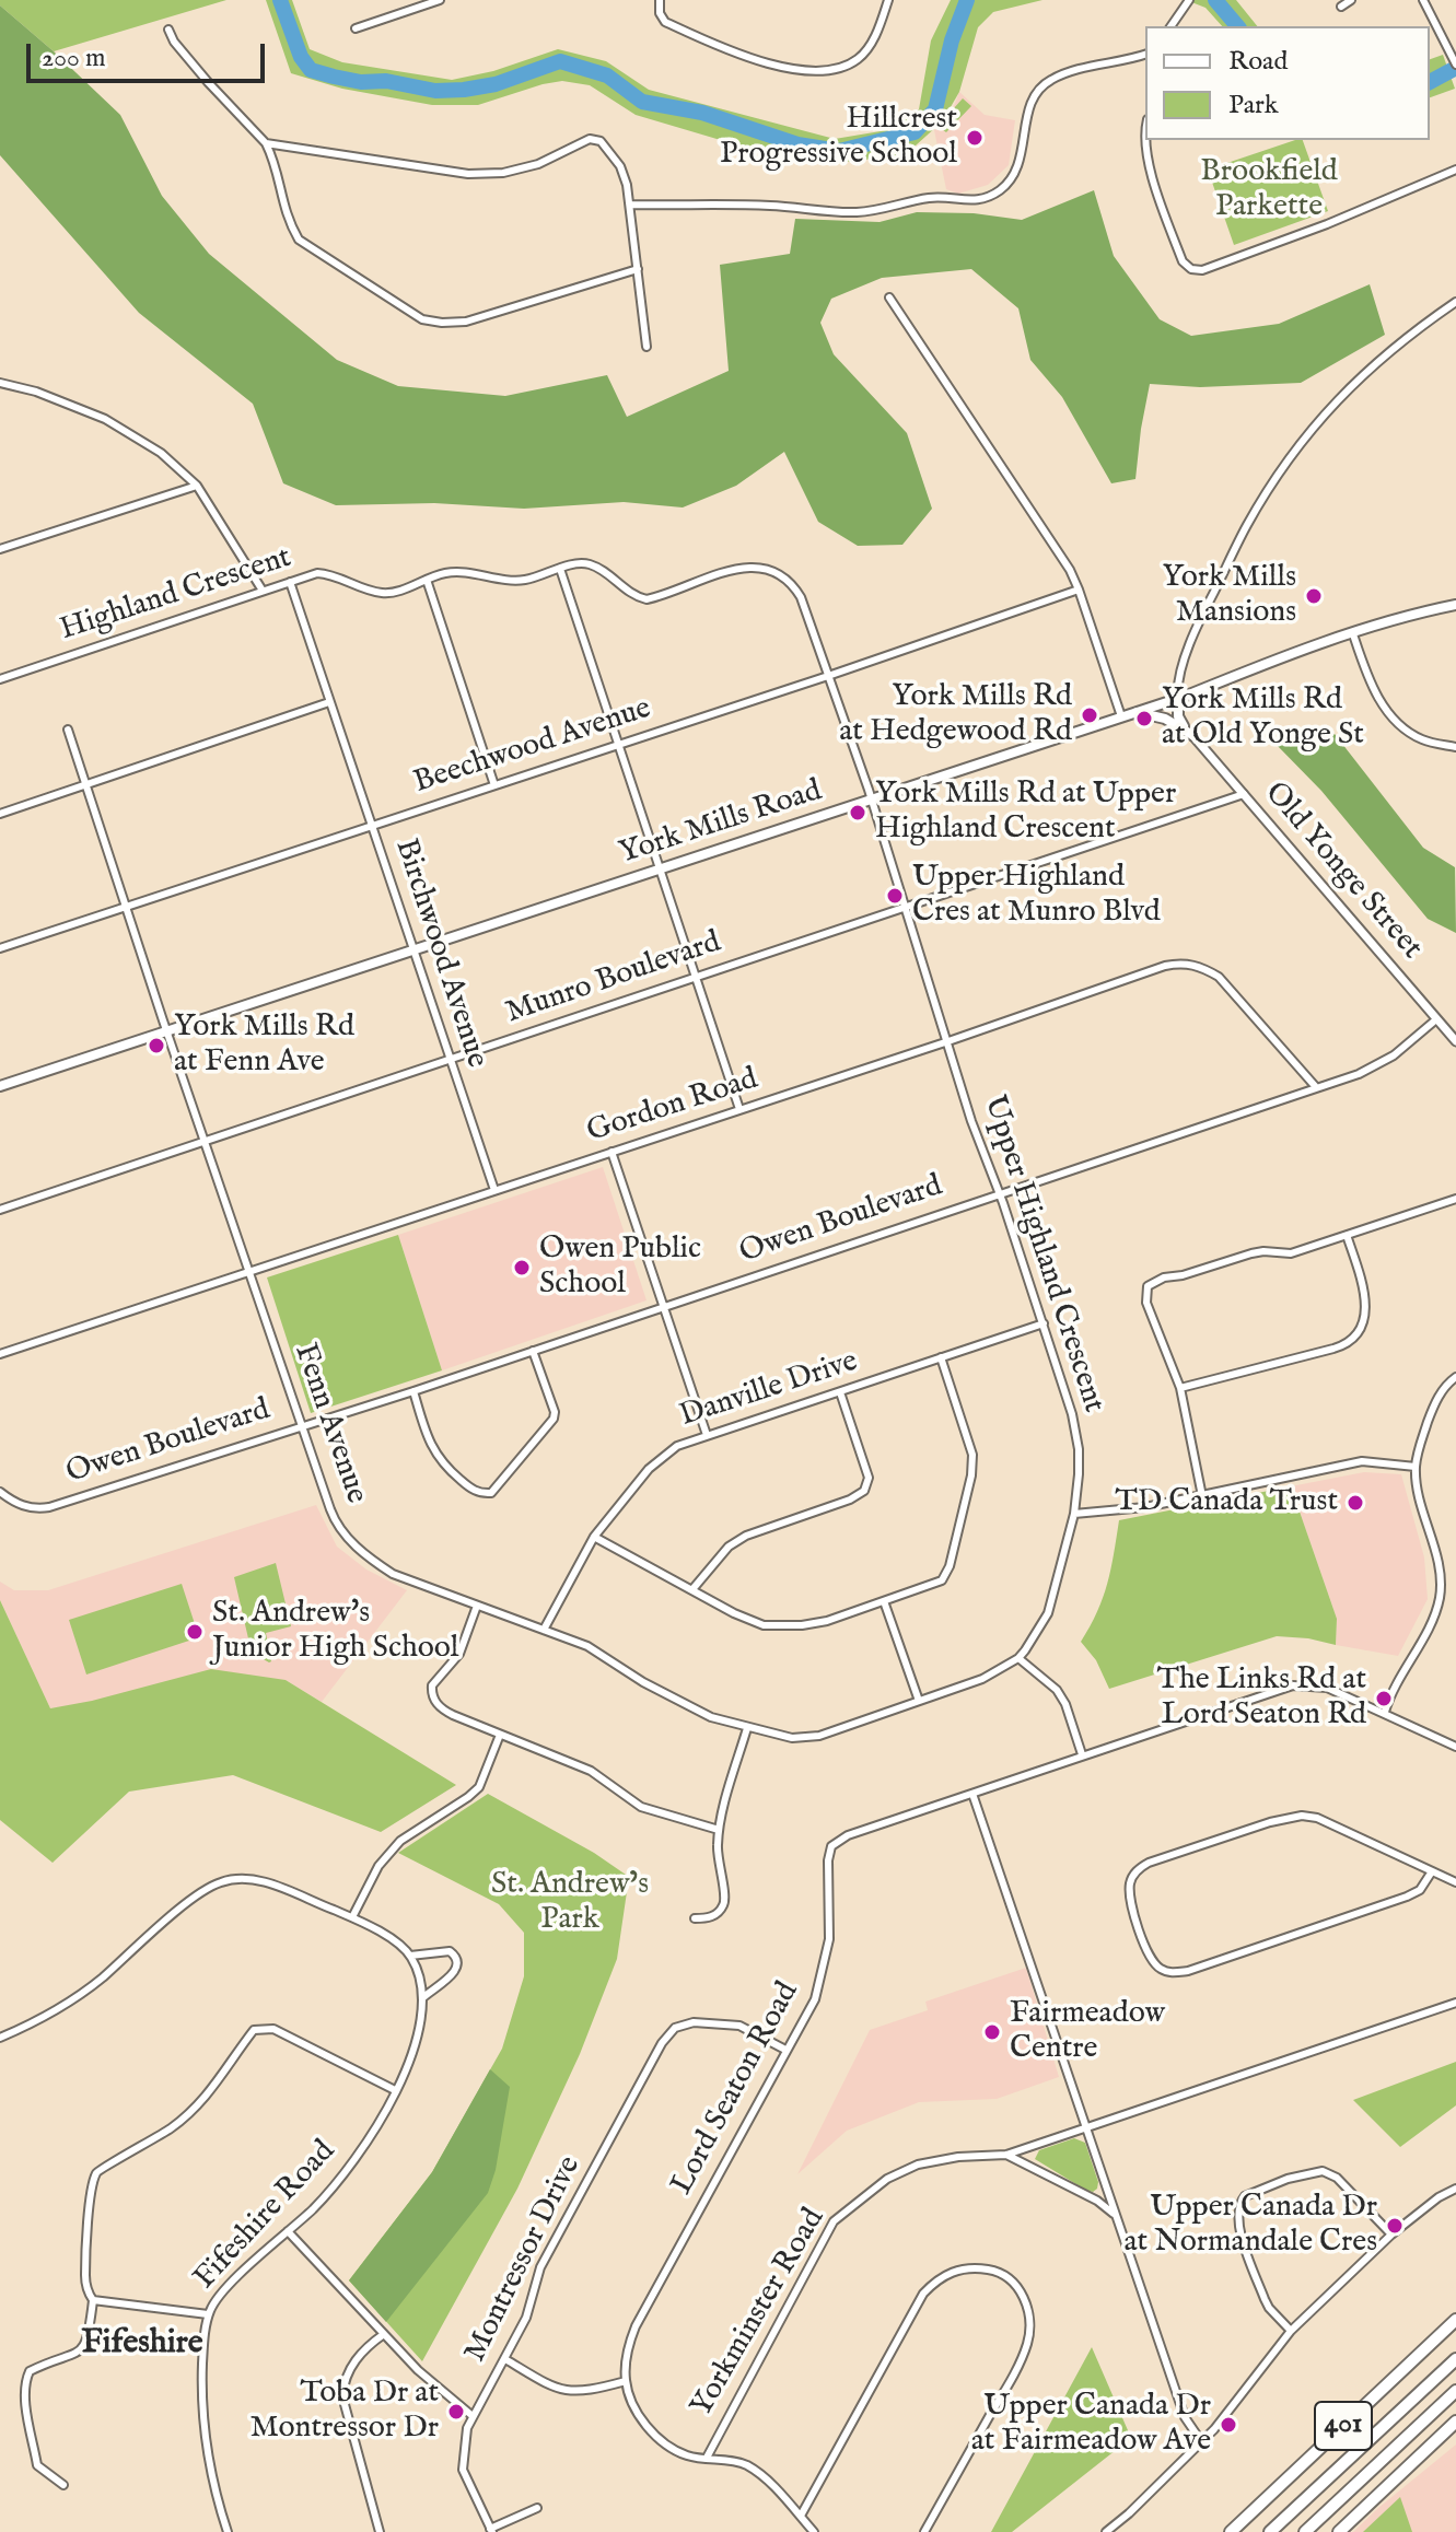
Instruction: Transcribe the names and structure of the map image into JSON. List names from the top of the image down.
{
  "streets": {
    "highway": ["401"],
    "main road": ["York Mills Road"],
    "street": [
      "Highland Crescent",
      "Beechwood Avenue",
      "Old Yonge Street",
      "Birchwood Avenue",
      "Munro Boulevard",
      "Gordon Road",
      "Owen Boulevard",
      "Upper Highland Crescent",
      "Danville Drive",
      "Fenn Avenue",
      "Lord Seaton Road",
      "Fifeshire Road",
      "Montressor Drive",
      "Yorkminster Road"
    ]
  },
  "crossings": [
    ["Highland Crescent", "Beechwood Avenue"],
    ["Highland Crescent", "York Mills Road"],
    ["Highland Crescent", "Birchwood Avenue"],
    ["Highland Crescent", "Upper Highland Crescent"],
    ["Beechwood Avenue", "Birchwood Avenue"],
    ["Beechwood Avenue", "Fenn Avenue"],
    ["York Mills Road", "Birchwood Avenue"],
    ["York Mills Road", "Upper Highland Crescent"],
    ["York Mills Road", "Fenn Avenue"],
    ["Old Yonge Street", "Munro Boulevard"],
    ["Old Yonge Street", "Owen Boulevard"],
    ["Birchwood Avenue", "Munro Boulevard"],
    ["Birchwood Avenue", "Gordon Road"],
    ["Munro Boulevard", "Upper Highland Crescent"],
    ["Munro Boulevard", "Fenn Avenue"],
    ["Gordon Road", "Owen Boulevard"],
    ["Gordon Road", "Upper Highland Crescent"],
    ["Gordon Road", "Fenn Avenue"],
    ["Owen Boulevard", "Upper Highland Crescent"],
    ["Owen Boulevard", "Fenn Avenue"],
    ["Upper Highland Crescent", "Danville Drive"],
    ["Upper Highland Crescent", "Fenn Avenue"],
    ["Danville Drive", "Fenn Avenue"],
    ["Lord Seaton Road", "Montressor Drive"]
  ],
  "districts": ["Fifeshire"],
  "parks": ["Brookfield Parkette", "St. Andrew’s Park"],
  "places": [
    "Hillcrest Progressive School",
    "York Mills Mansions",
    "York Mills Rd at Hedgewood Rd",
    "York Mills Rd at Old Yonge St",
    "York Mills Rd at Upper Highland Crescent",
    "Upper Highland Cres at Munro Blvd",
    "York Mills Rd at Fenn Ave",
    "Owen Public School",
    "TD Canada Trust",
    "St. Andrew's Junior High School",
    "The Links Rd at Lord Seaton Rd",
    "Fairmeadow Centre",
    "Upper Canada Dr at Normandale Cres",
    "Toba Dr at Montressor Dr",
    "Upper Canada Dr at Fairmeadow Ave"
  ],
  "legend": ["Road", "Park"],
  "scale_bar": "200 m"
}
